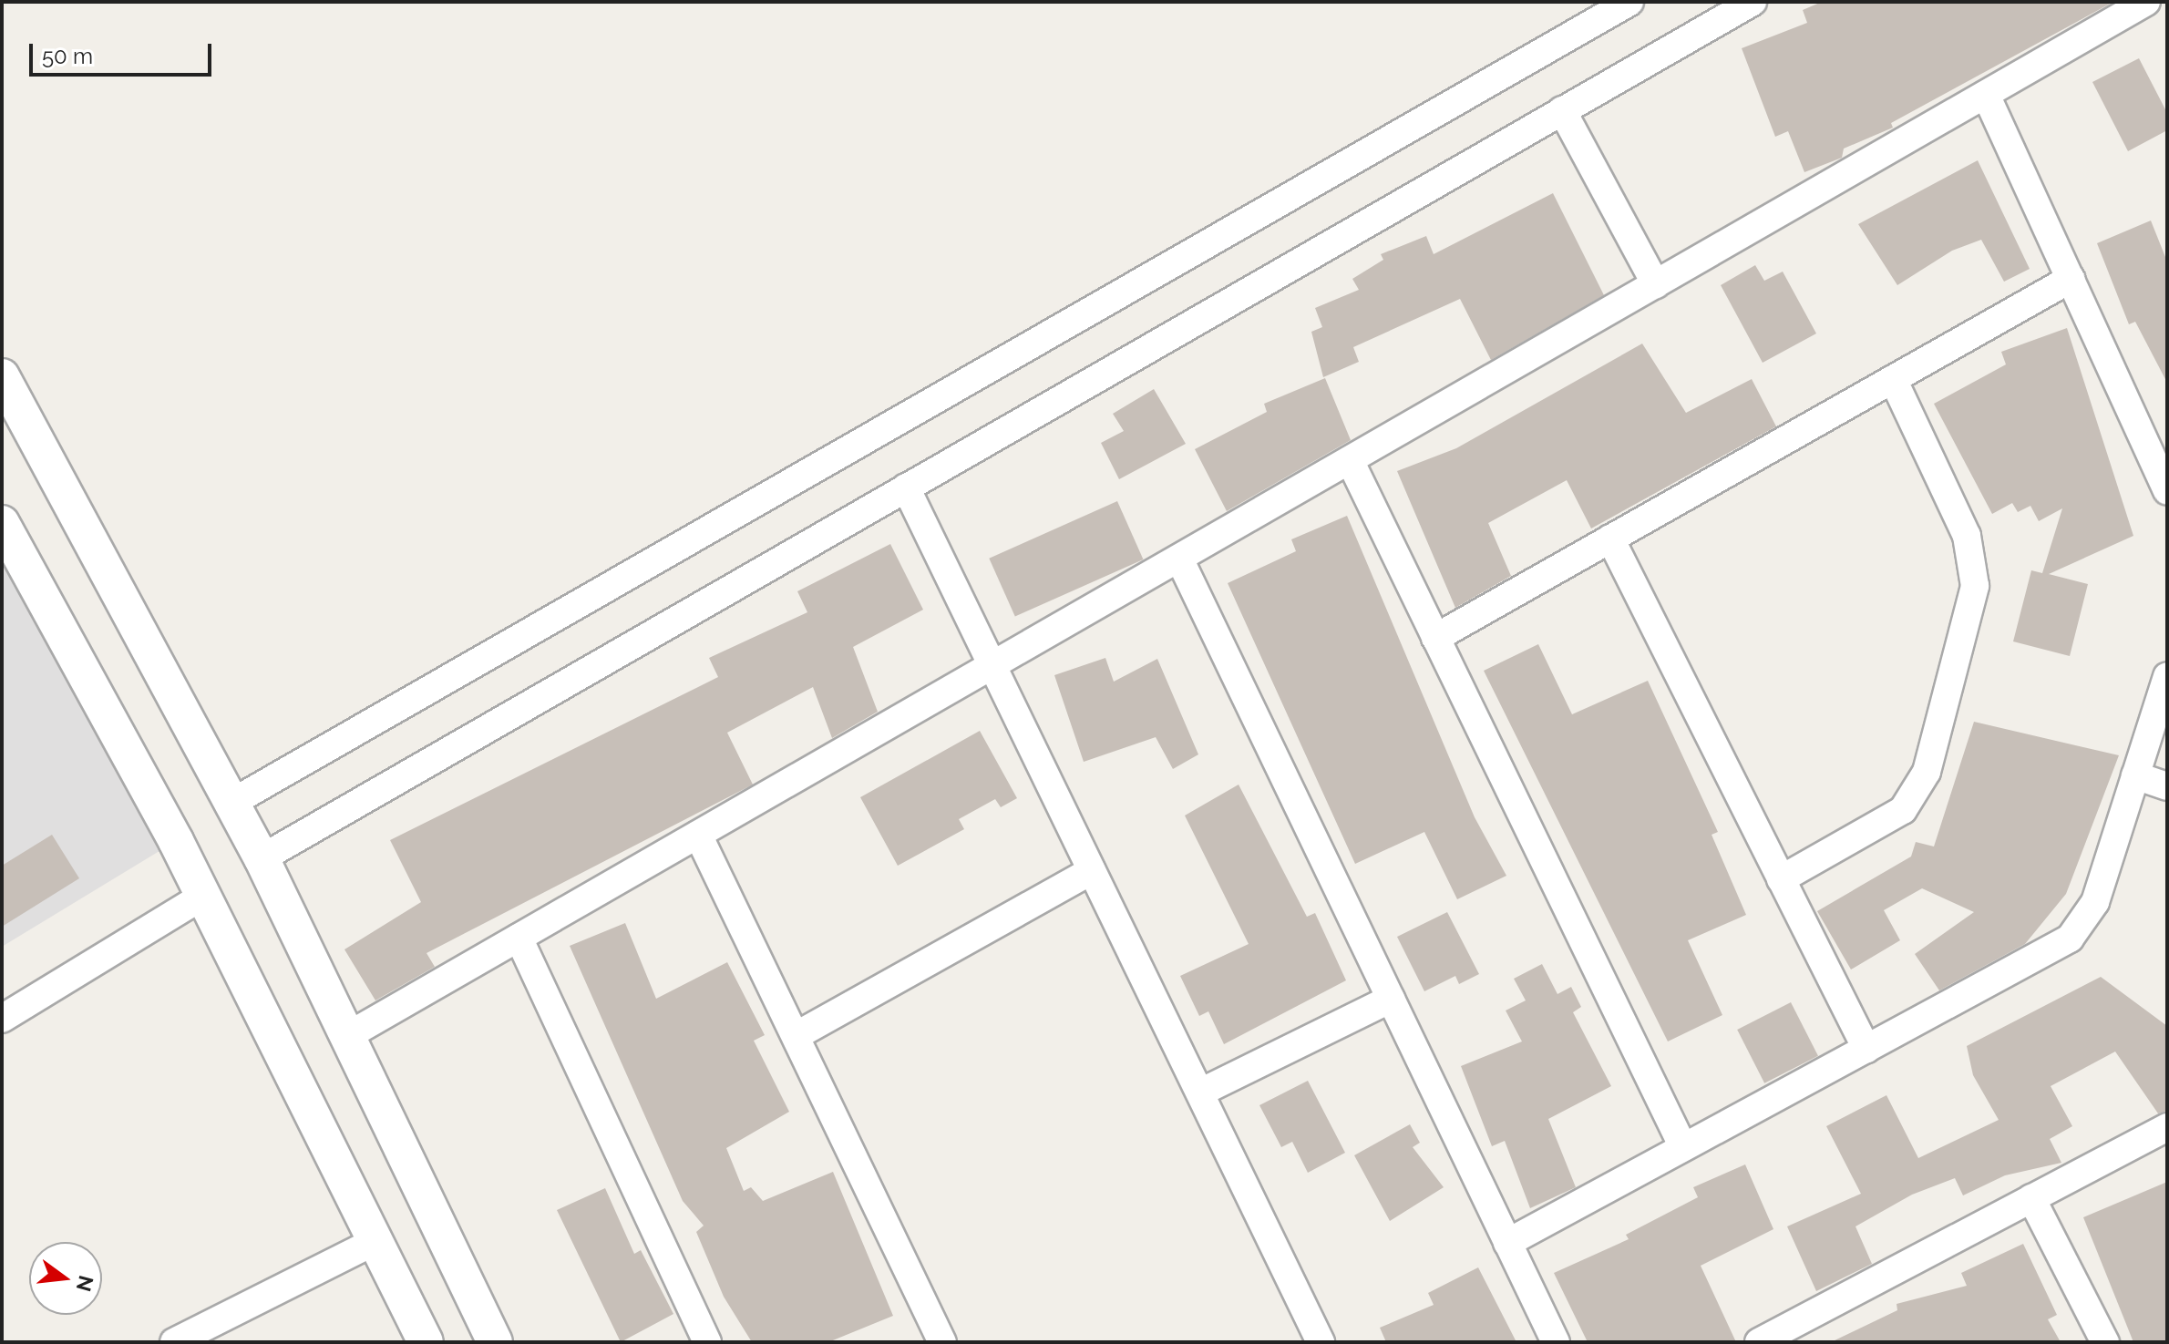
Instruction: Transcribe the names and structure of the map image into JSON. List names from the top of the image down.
{
  "scale_bar": "50 m",
  "north": "right"
}
